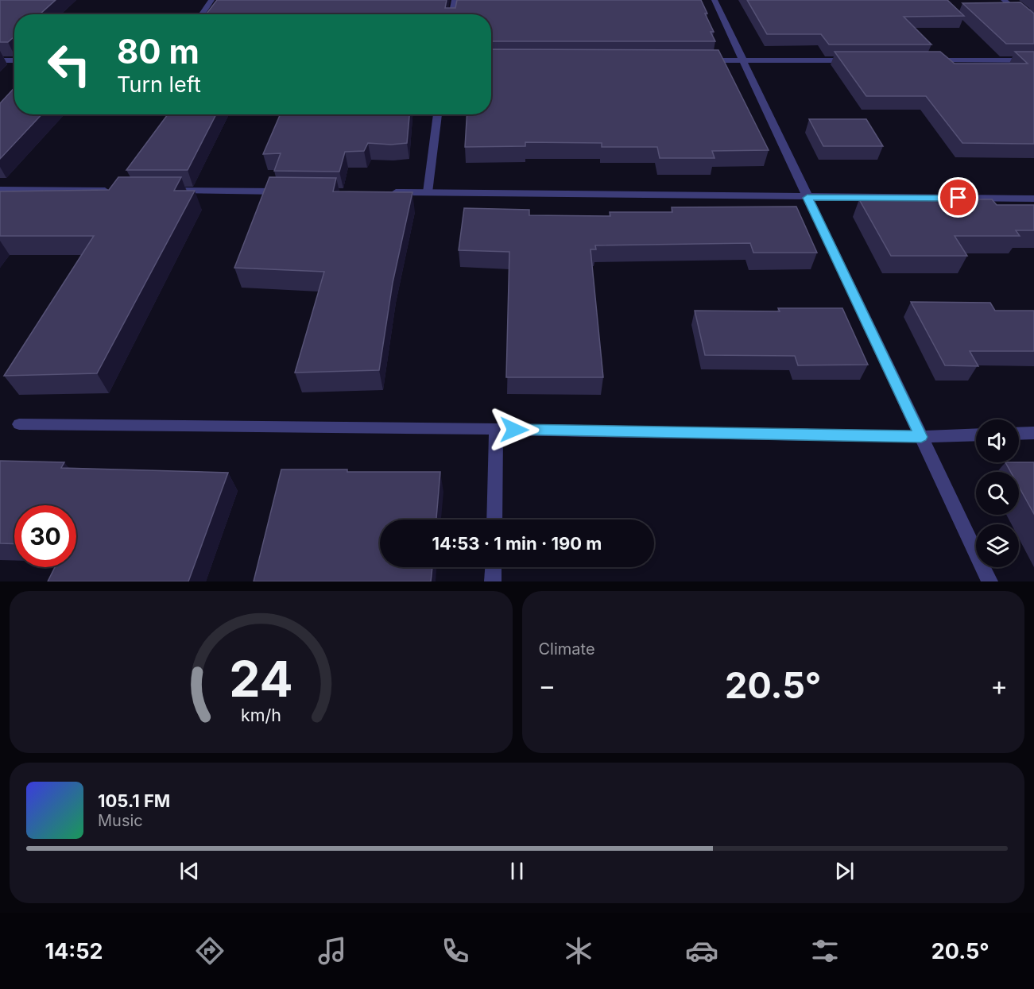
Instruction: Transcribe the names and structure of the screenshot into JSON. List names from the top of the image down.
{
  "page": {
    "turn": ["80 m", "Turn left"],
    "limit": "30",
    "trip": "14:53 · 1 min · 190 m",
    "tile": "Climate",
    "heat": ["−", "20.5°", "+"],
    "song": ["105.1 FM", "Music"],
    "tabs": ["14:52", "20.5°"],
    "gauge": ["24", "km/h"]
  }
}
